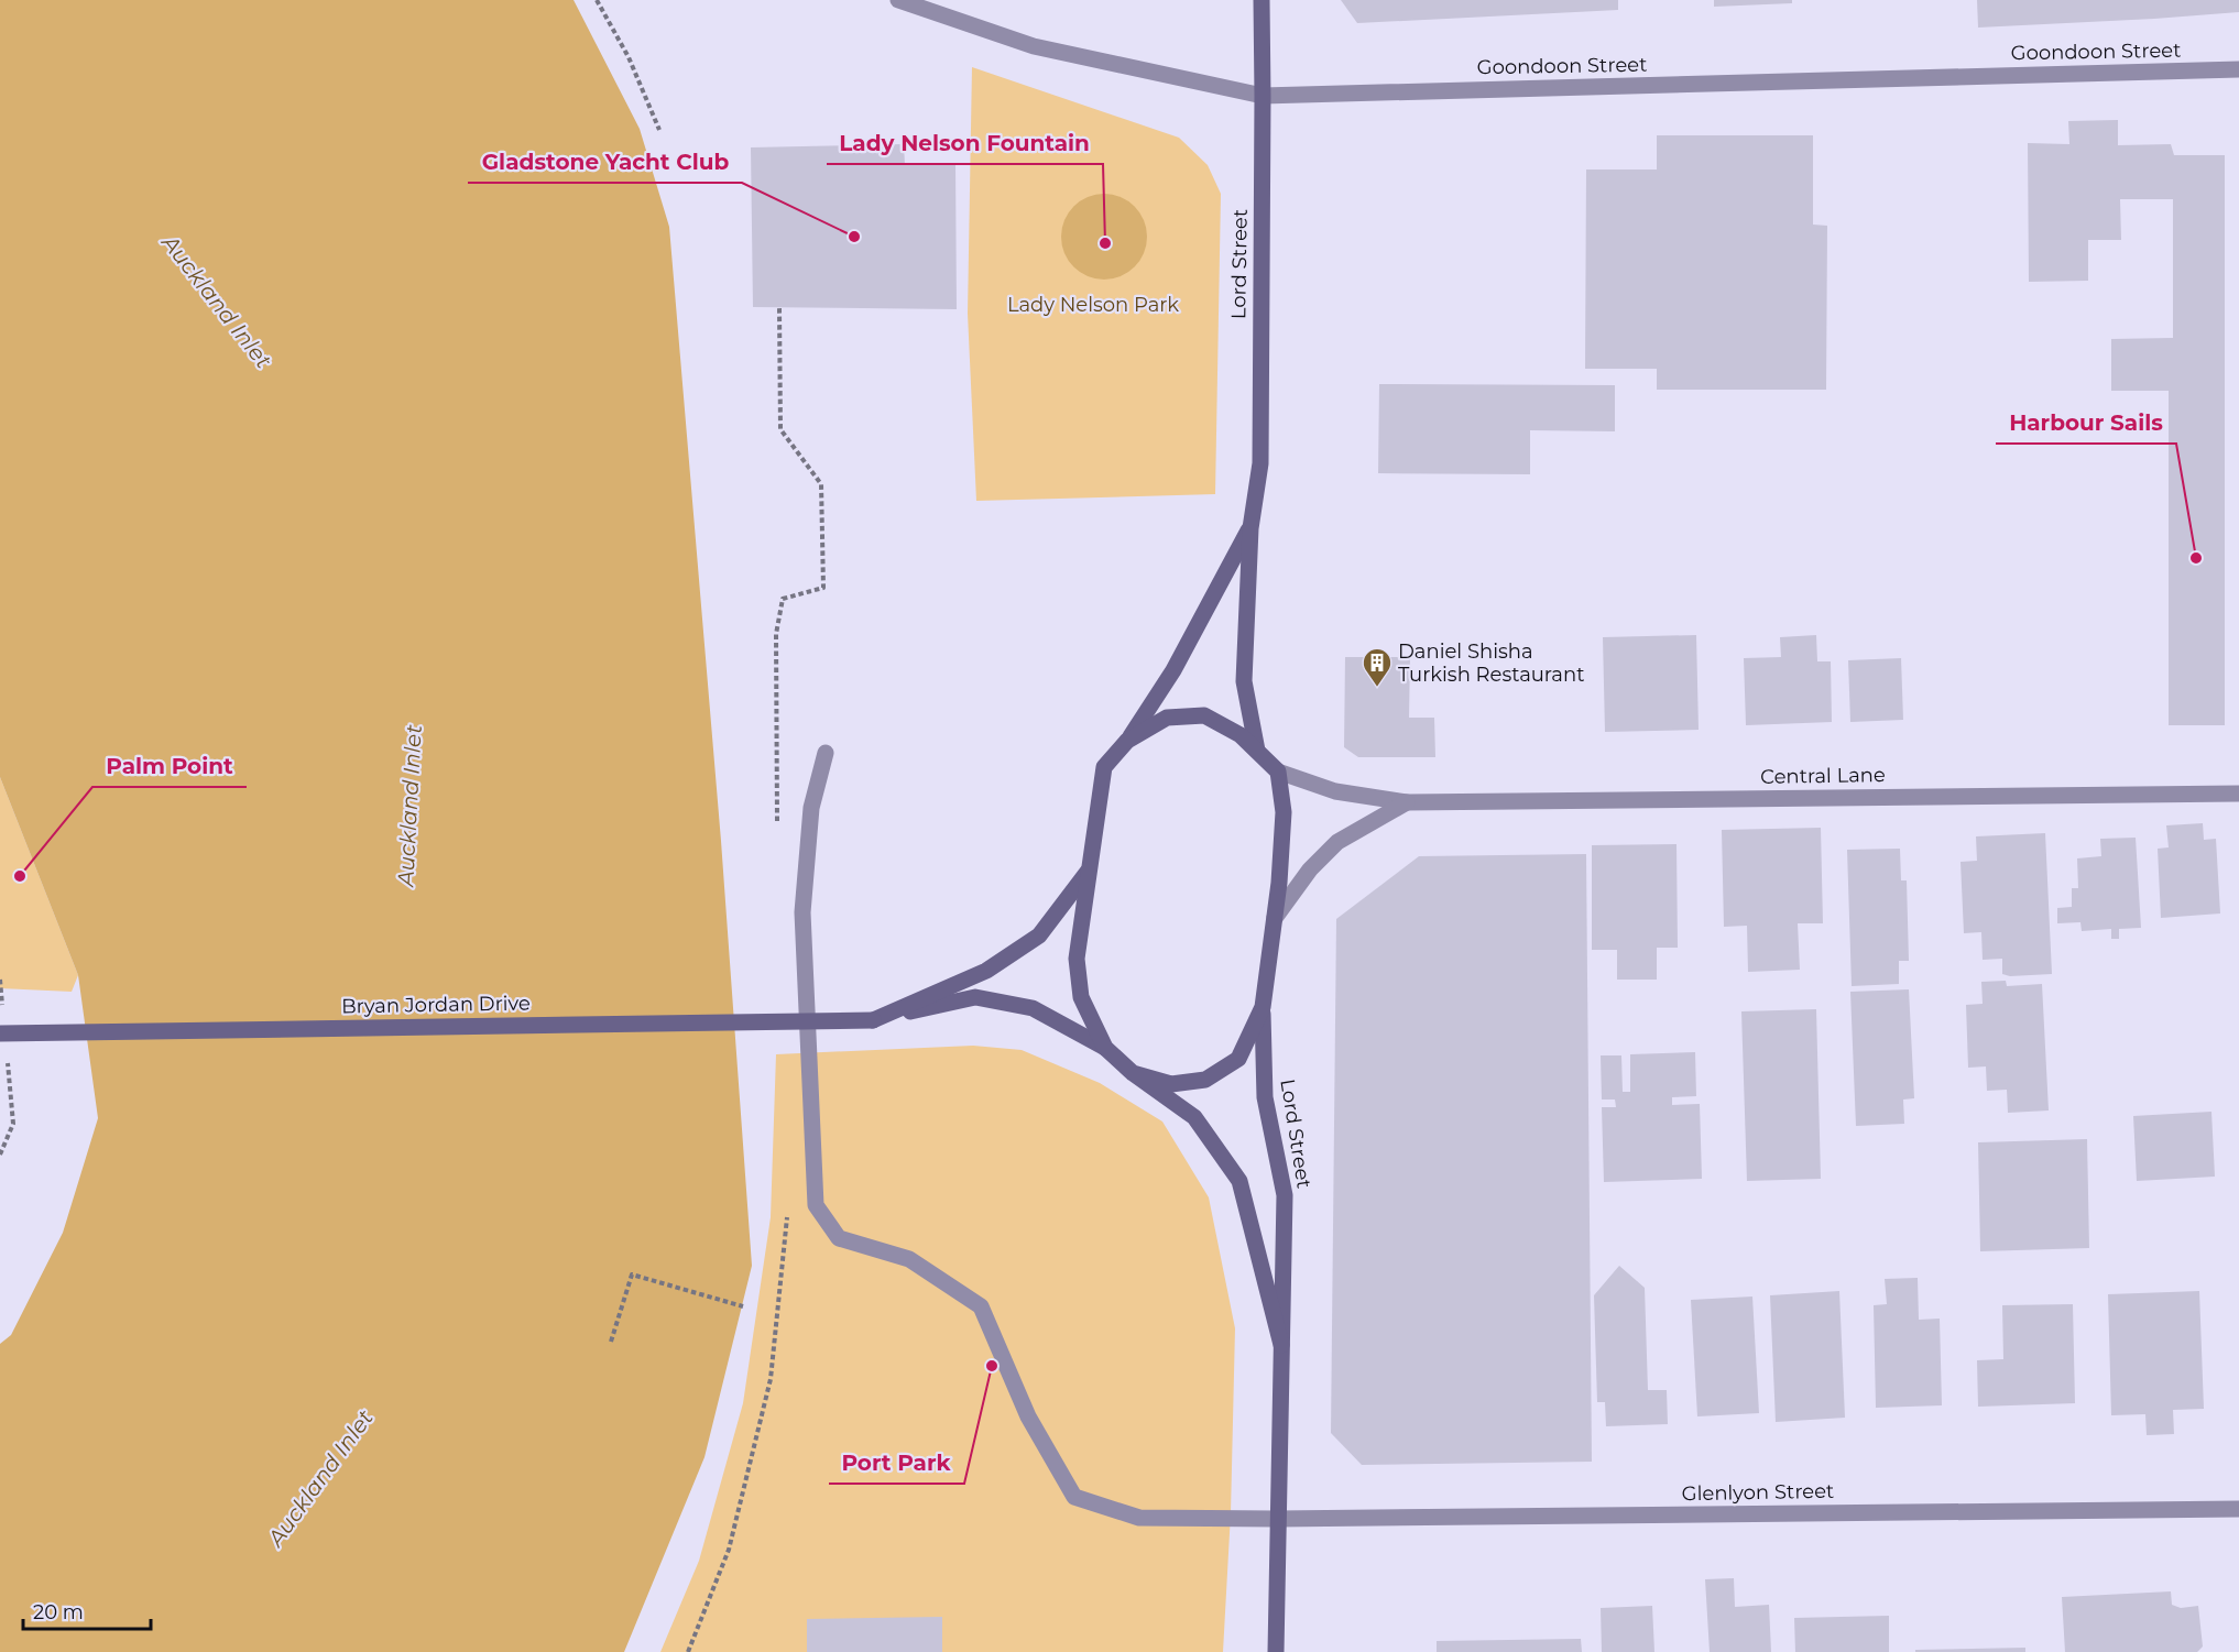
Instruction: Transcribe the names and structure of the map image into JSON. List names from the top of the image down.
{
  "streets": {
    "main road": ["Lord Street", "Bryan Jordan Drive"],
    "street": ["Goondoon Street", "Central Lane", "Glenlyon Street"]
  },
  "crossings": [
    ["Goondoon Street", "Lord Street"],
    ["Lord Street", "Bryan Jordan Drive"],
    ["Lord Street", "Glenlyon Street"]
  ],
  "water": ["Auckland Inlet"],
  "parks": ["Lady Nelson Park"],
  "places": {
    "other": [
      "Gladstone Yacht Club",
      "Lady Nelson Fountain",
      "Harbour Sails",
      "Palm Point",
      "Port Park"
    ],
    "building": ["Daniel Shisha Turkish Restaurant"]
  },
  "scale_bar": "20 m"
}
